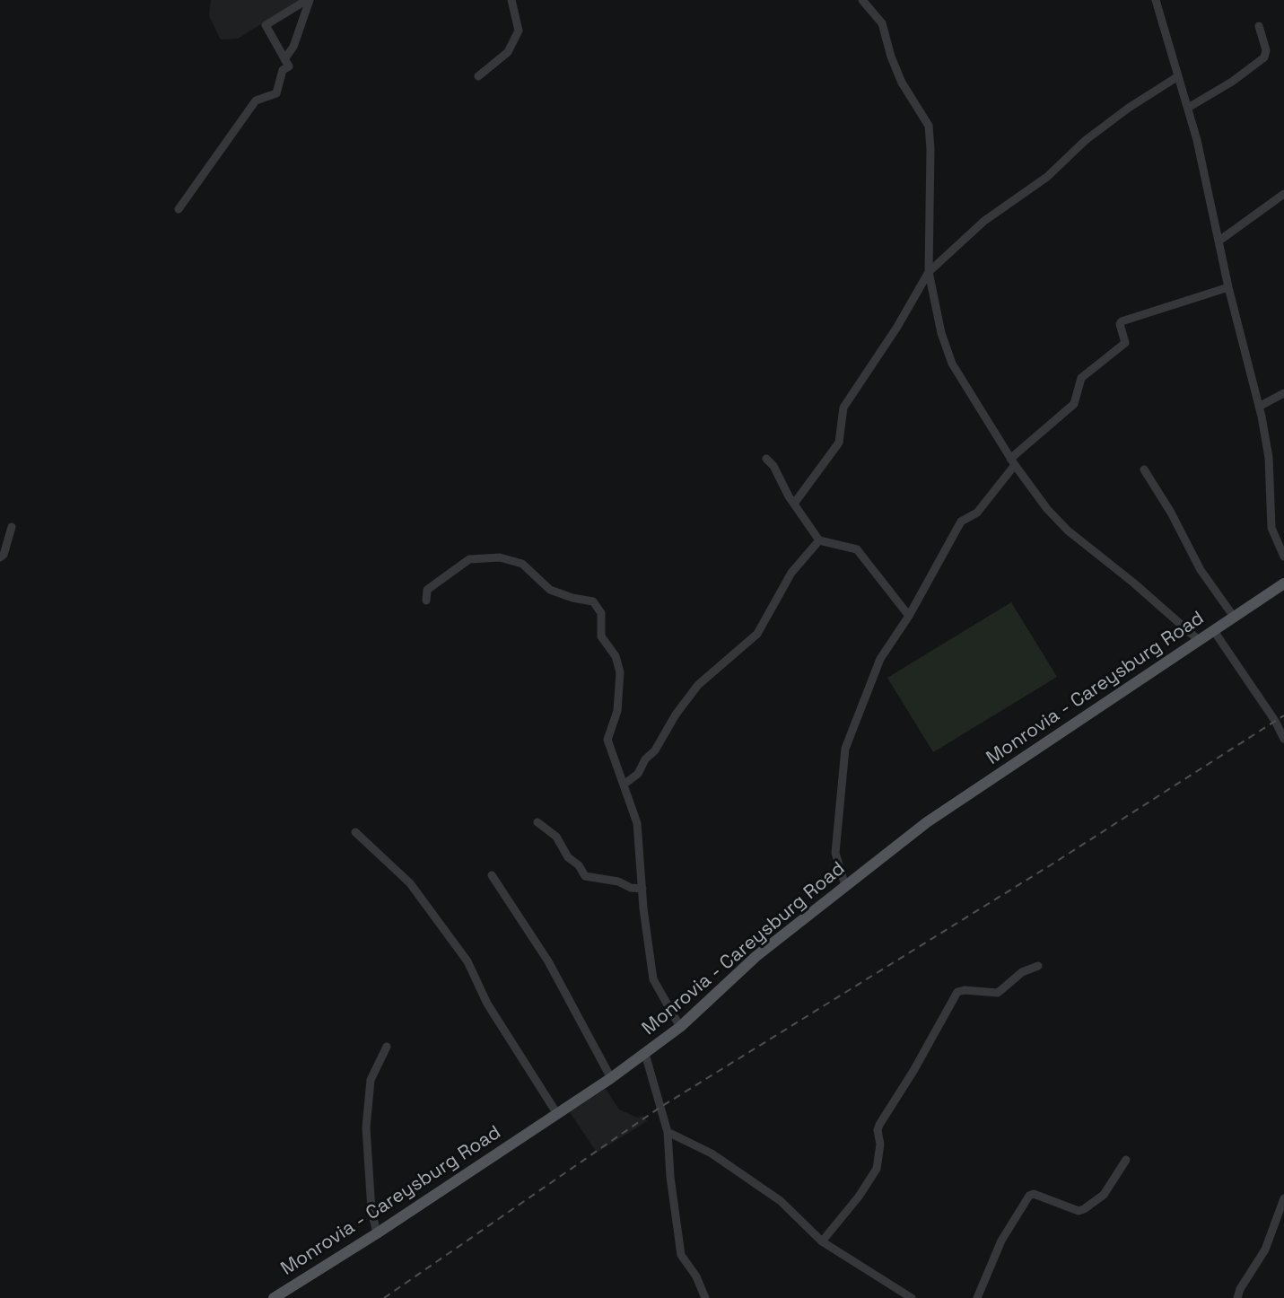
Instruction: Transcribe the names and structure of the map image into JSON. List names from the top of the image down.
{
  "streets": {
    "main road": ["Monrovia - Careysburg Road"]
  }
}
